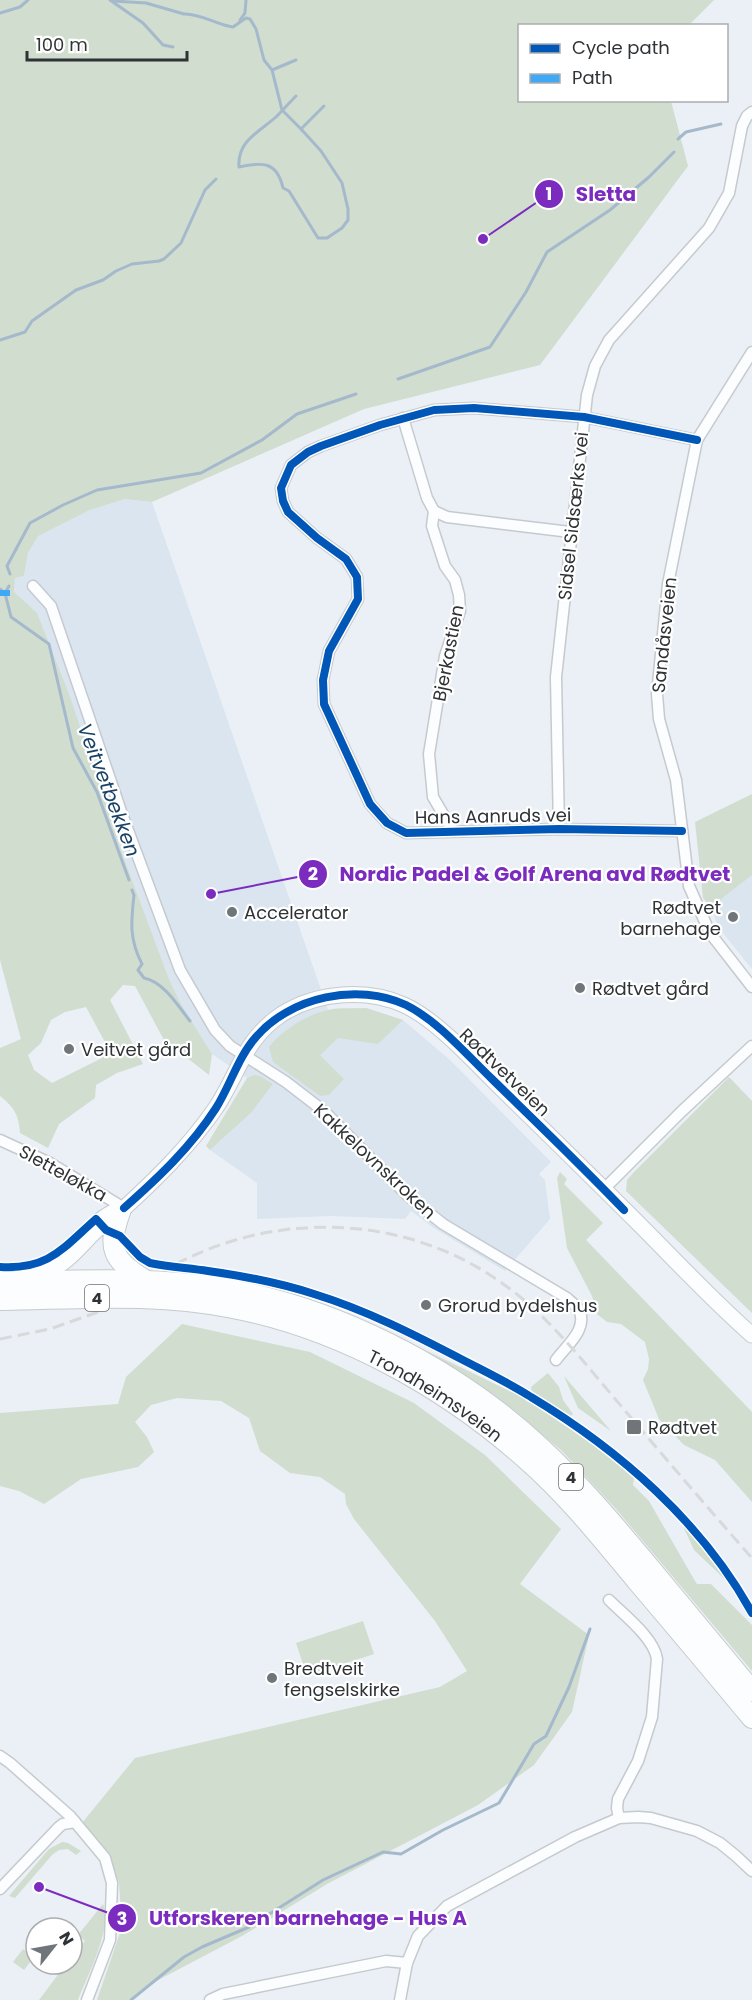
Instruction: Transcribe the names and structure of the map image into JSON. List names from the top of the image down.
{
  "streets": {
    "highway": ["4", "Trondheimsveien"],
    "street": [
      "Sidsel Sidsærks vei",
      "Sandåsveien",
      "Bjerkastien",
      "Hans Aanruds vei",
      "Rødtvetveien",
      "Kakkelovnskroken",
      "Sletteløkka"
    ]
  },
  "crossings": [
    ["Sidsel Sidsærks vei", "Hans Aanruds vei"],
    ["Sandåsveien", "Hans Aanruds vei"],
    ["Bjerkastien", "Hans Aanruds vei"],
    ["Rødtvetveien", "Kakkelovnskroken"],
    ["Rødtvetveien", "Sletteløkka"]
  ],
  "water": ["Veitvetbekken"],
  "places": {
    "other": [
      "Sletta",
      "Nordic Padel & Golf Arena avd Rødtvet",
      "Accelerator",
      "Rødtvet barnehage",
      "Rødtvet gård",
      "Veitvet gård",
      "Grorud bydelshus",
      "Bredtveit fengselskirke",
      "Utforskeren barnehage - Hus A"
    ],
    "transit": ["Rødtvet"]
  },
  "legend": ["Cycle path", "Path"],
  "scale_bar": "100 m",
  "north": "top right"
}
